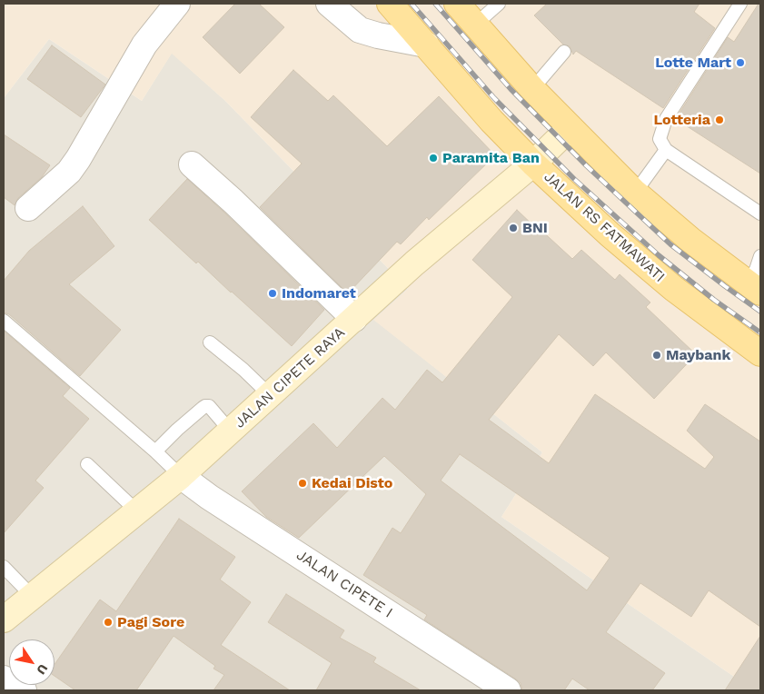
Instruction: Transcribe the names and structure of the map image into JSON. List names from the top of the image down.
{
  "streets": {
    "main road": ["JALAN RS FATMAWATI", "JALAN CIPETE RAYA"],
    "street": ["JALAN CIPETE I"]
  },
  "crossings": [
    ["JALAN RS FATMAWATI", "JALAN CIPETE RAYA"],
    ["JALAN CIPETE RAYA", "JALAN CIPETE I"]
  ],
  "places": [
    "Lotte Mart",
    "Lotteria",
    "Paramita Ban",
    "BNI",
    "Indomaret",
    "Maybank",
    "Kedai Disto",
    "Pagi Sore"
  ],
  "north": "bottom right"
}
